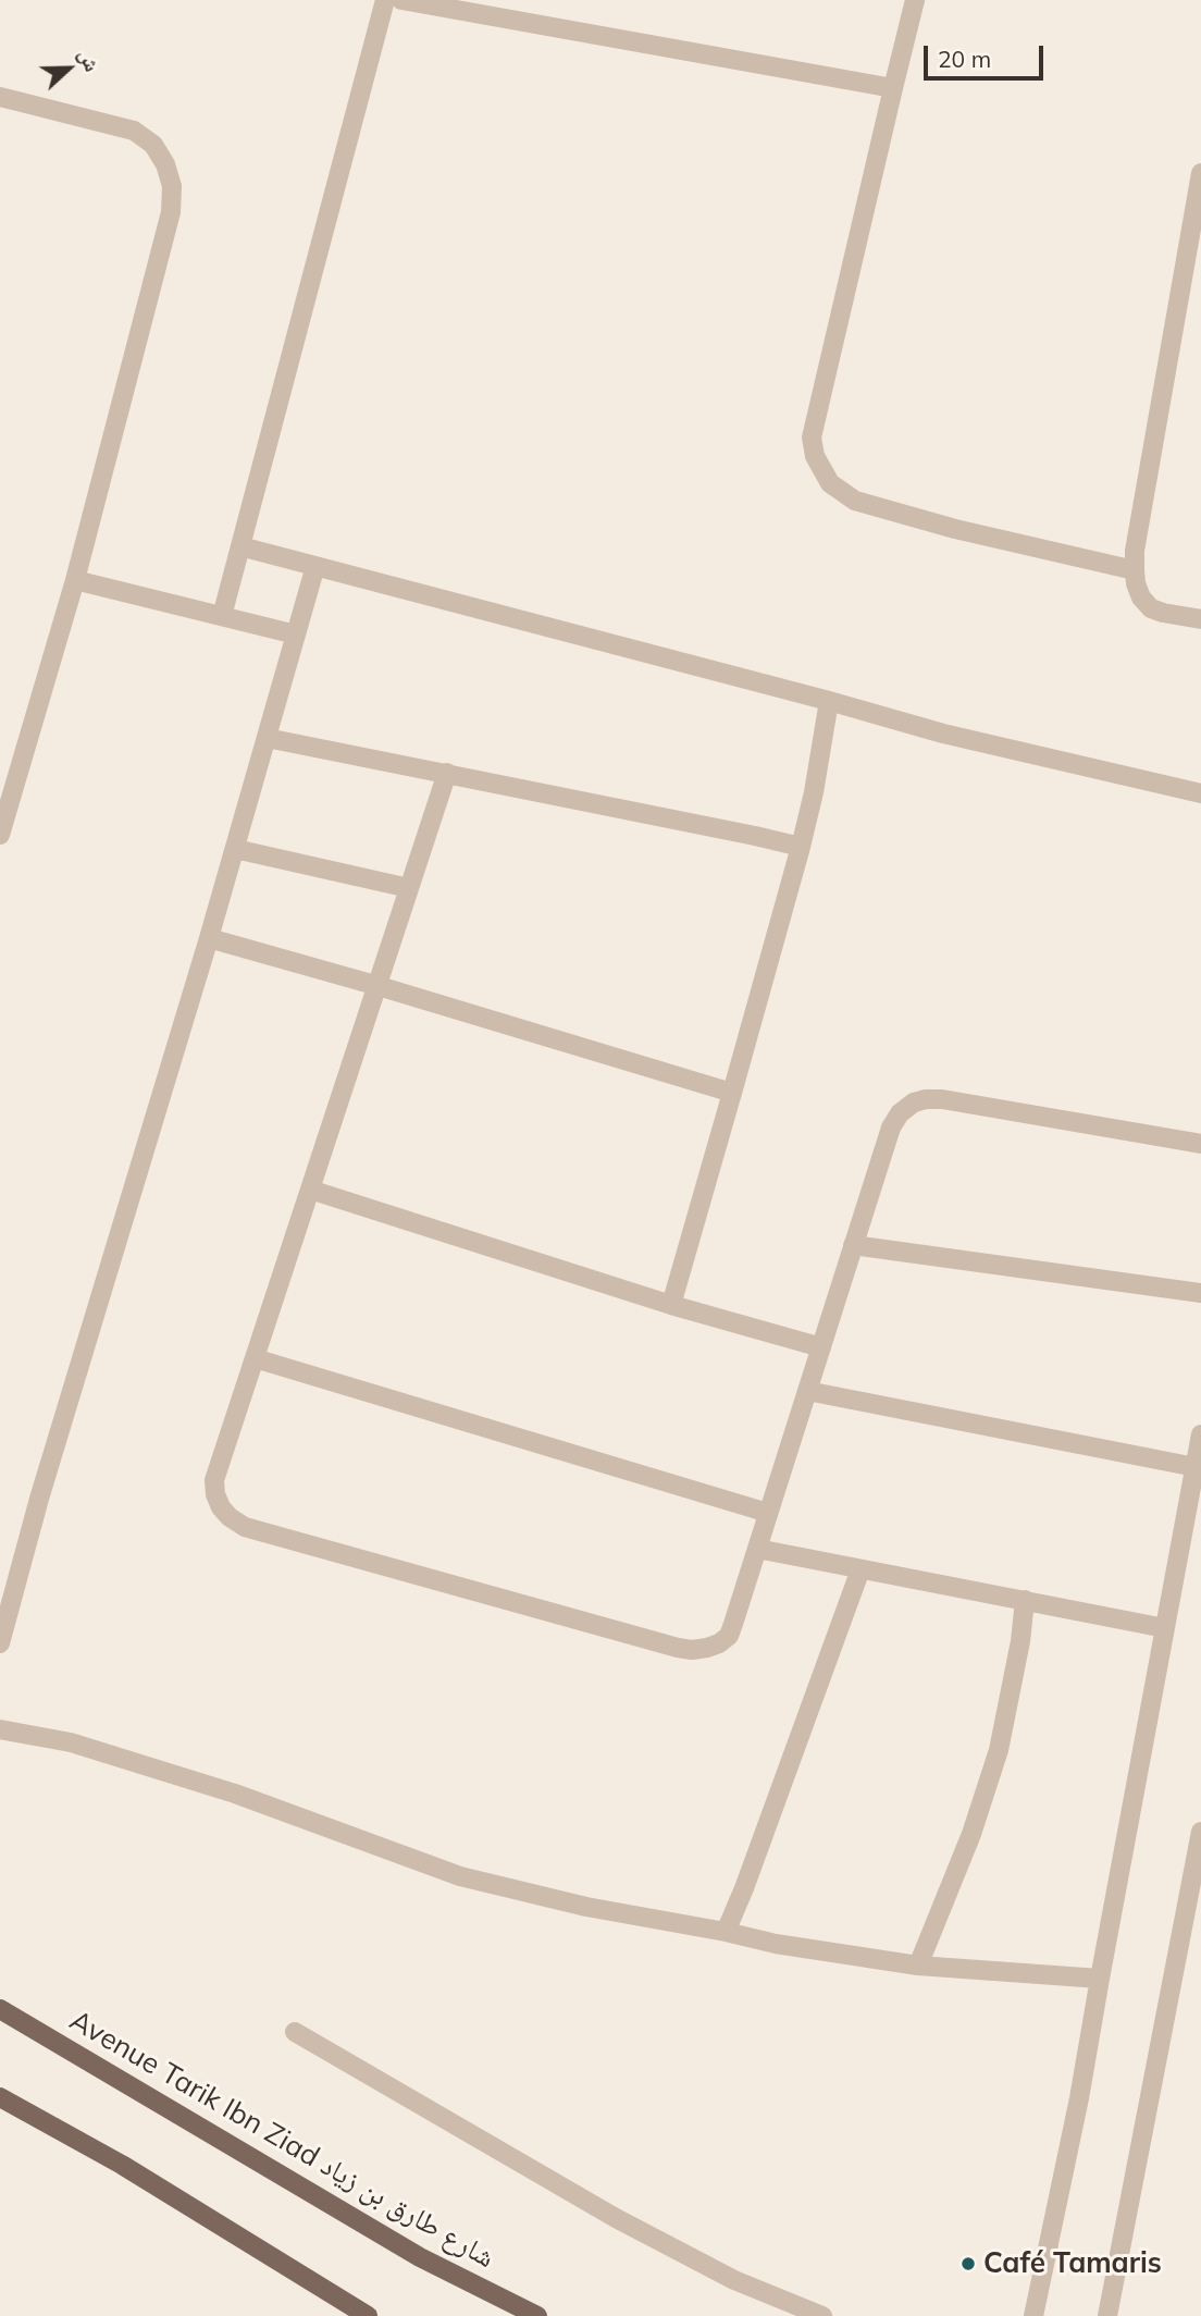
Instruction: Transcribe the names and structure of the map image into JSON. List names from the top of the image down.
{
  "streets": {
    "main road": ["Avenue Tarik Ibn Ziad شارع طارق بن زياد"]
  },
  "places": ["Café Tamaris"],
  "scale_bar": "20 m",
  "north": "right"
}
